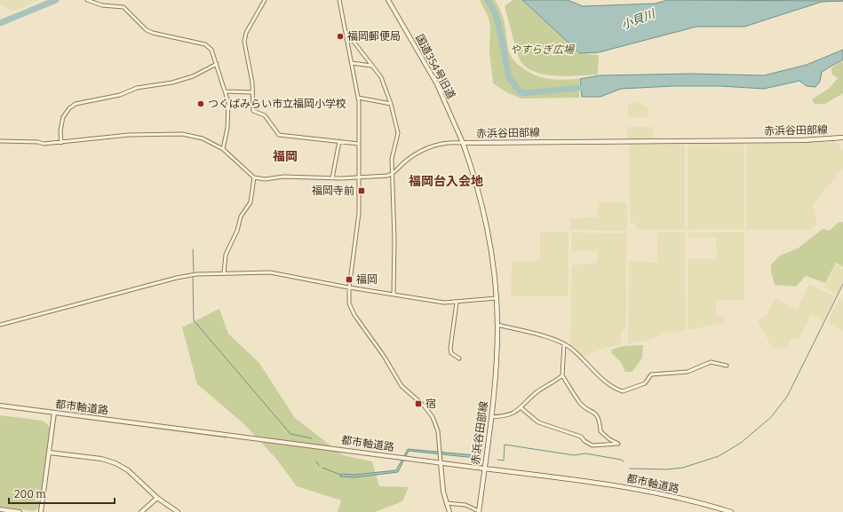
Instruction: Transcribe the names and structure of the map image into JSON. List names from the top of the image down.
{
  "streets": {
    "main road": ["赤浜谷田部線", "都市軸道路"],
    "street": ["国道354号旧道"]
  },
  "crossings": [
    ["国道354号旧道", "赤浜谷田部線"],
    ["赤浜谷田部線", "都市軸道路"]
  ],
  "districts": ["福岡", "福岡台入会地"],
  "water": ["小貝川"],
  "parks": ["やすらぎ広場"],
  "places": {
    "other": ["福岡郵便局", "つくばみらい市立福岡小学校"],
    "transit": ["福岡寺前", "福岡", "宿"]
  },
  "scale_bar": "200 m"
}
